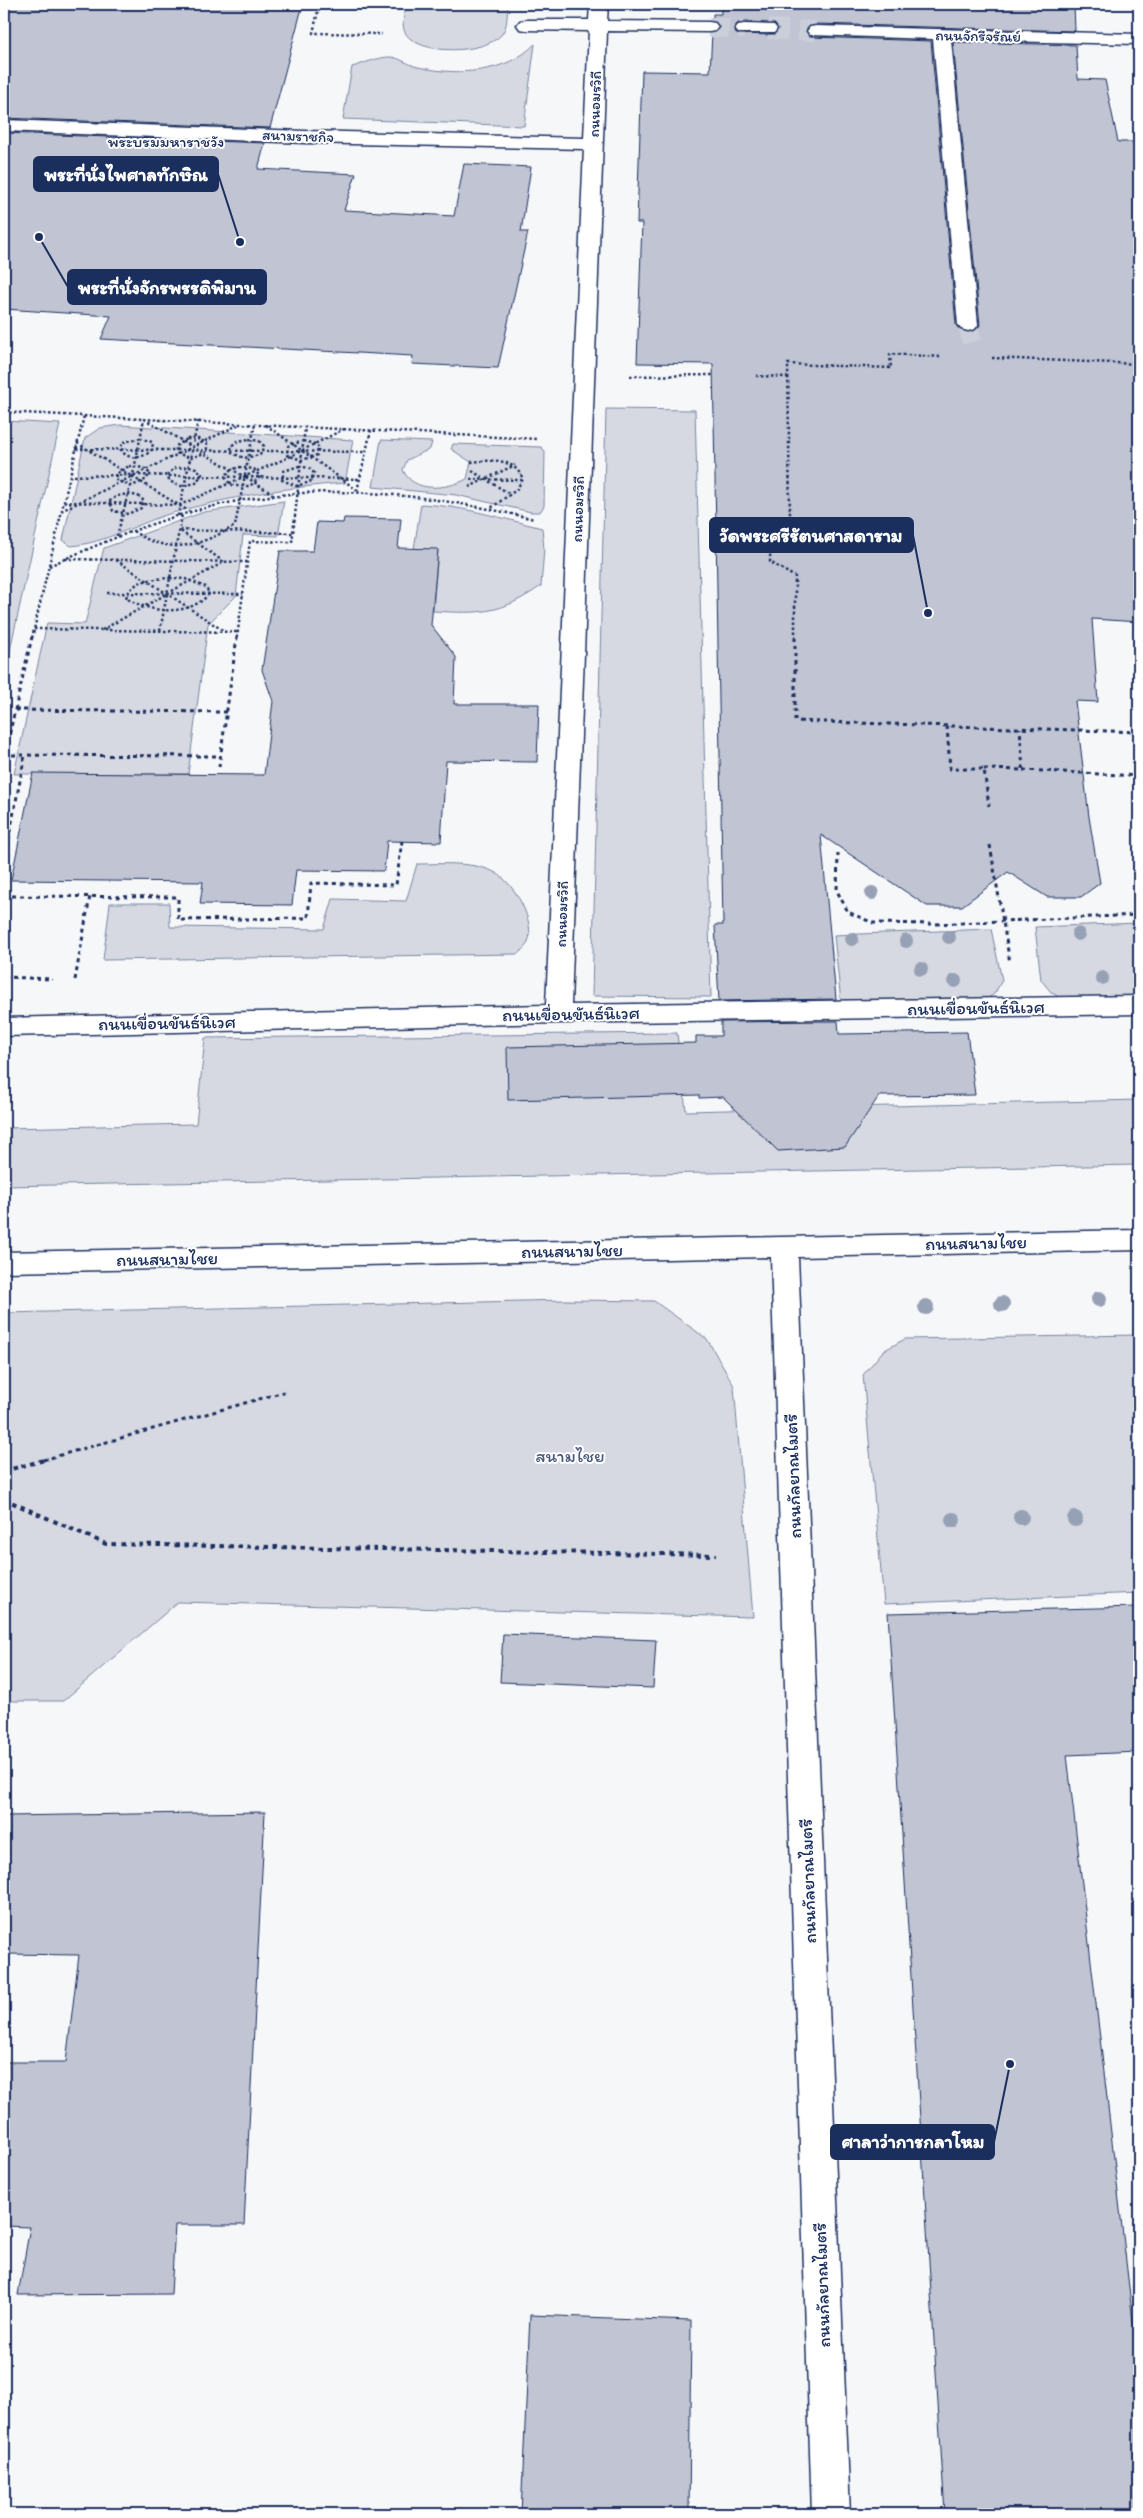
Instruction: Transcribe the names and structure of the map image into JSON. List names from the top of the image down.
{
  "streets": {
    "street": [
      "ถนนจักรีจรัณย์",
      "ถนนอมรวิถี",
      "สนามราชกิจ",
      "ถนนเขื่อนขันธ์นิเวศ",
      "ถนนสนามไชย",
      "ถนนกัลยาณไมตรี"
    ]
  },
  "crossings": [
    ["ถนนอมรวิถี", "สนามราชกิจ"],
    ["ถนนอมรวิถี", "ถนนเขื่อนขันธ์นิเวศ"],
    ["ถนนสนามไชย", "ถนนกัลยาณไมตรี"]
  ],
  "districts": ["พระบรมมหาราชวัง"],
  "parks": ["สนามไชย"],
  "places": [
    "พระที่นั่งจักรพรรดิพิมาน",
    "พระที่นั่งไพศาลทักษิณ",
    "วัดพระศรีรัตนศาสดาราม",
    "ศาลาว่าการกลาโหม"
  ]
}
